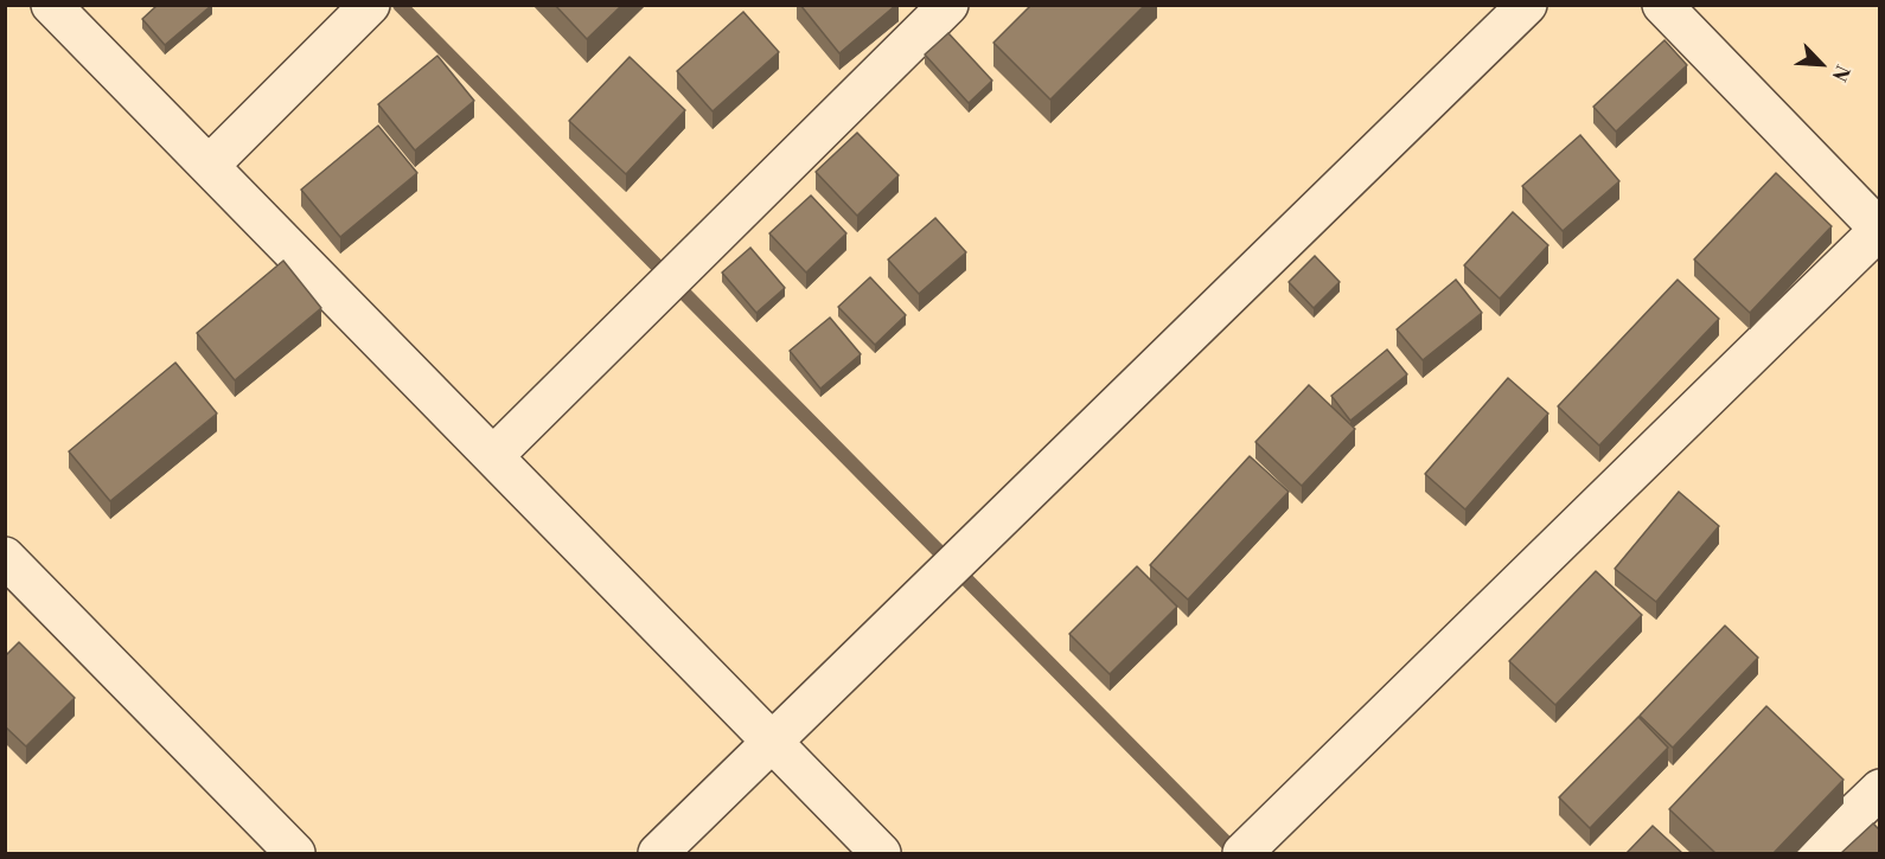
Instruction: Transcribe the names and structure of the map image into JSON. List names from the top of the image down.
{
  "north": "bottom right"
}
